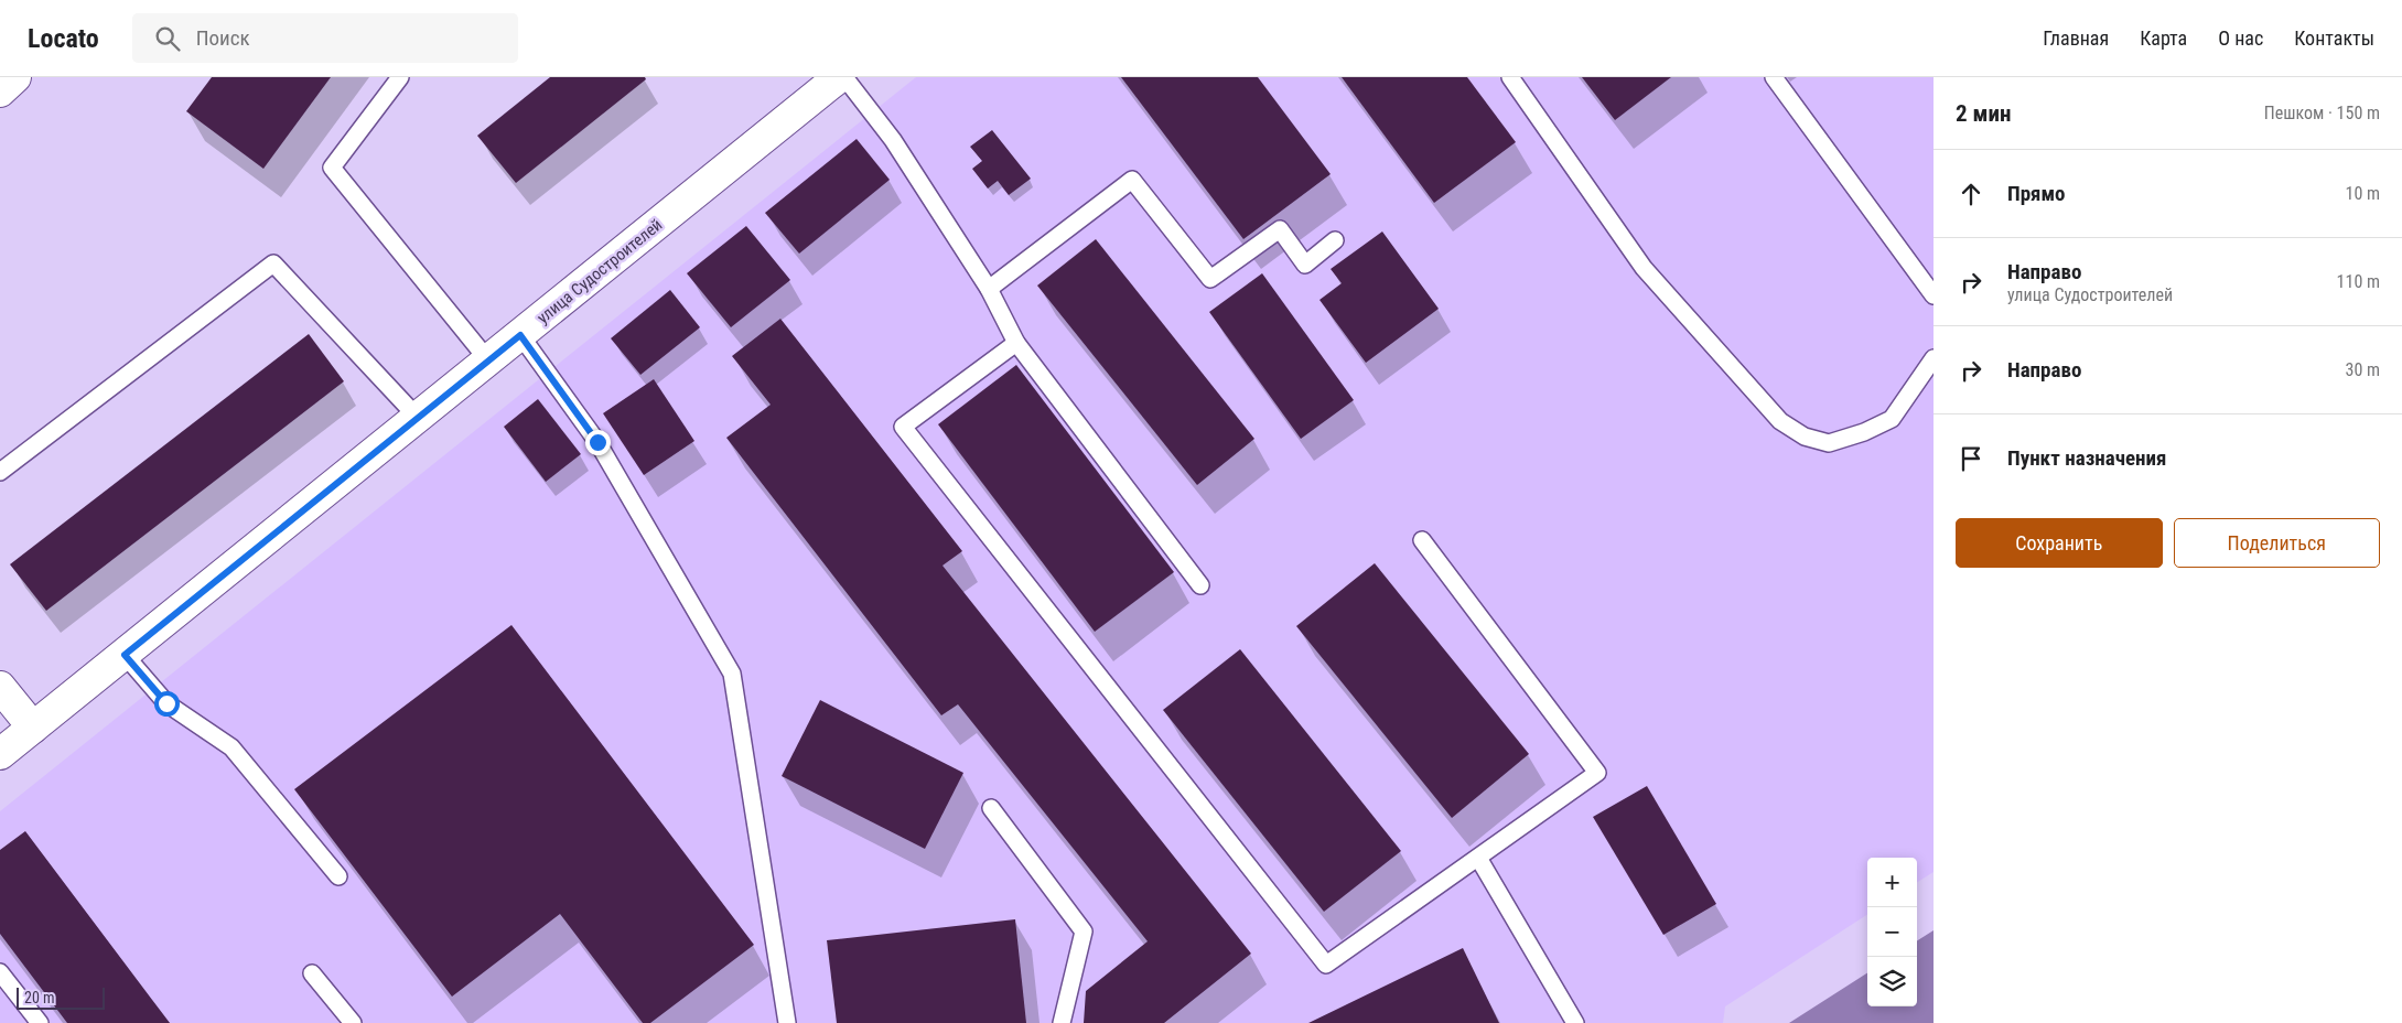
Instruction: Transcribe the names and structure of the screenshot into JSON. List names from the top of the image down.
{
  "streets": {
    "street": ["улица Судостроителей"]
  },
  "scale_bar": "20 m",
  "page": {
    "header": "Locato",
    "search": "Поиск",
    "nav": [
      "Главная",
      "Карта",
      "О нас",
      "Контакты"
    ],
    "heading": ["2 мин", "Пешком · 150 m"],
    "list": [
      ["Прямо", "10 m"],
      ["Направо", "улица Судостроителей", "110 m"],
      ["Направо", "30 m"],
      "Пункт назначения"
    ],
    "buttons": ["Сохранить", "Поделиться"],
    "map_buttons": ["+", "−"],
    "scale": "20 m"
  }
}
